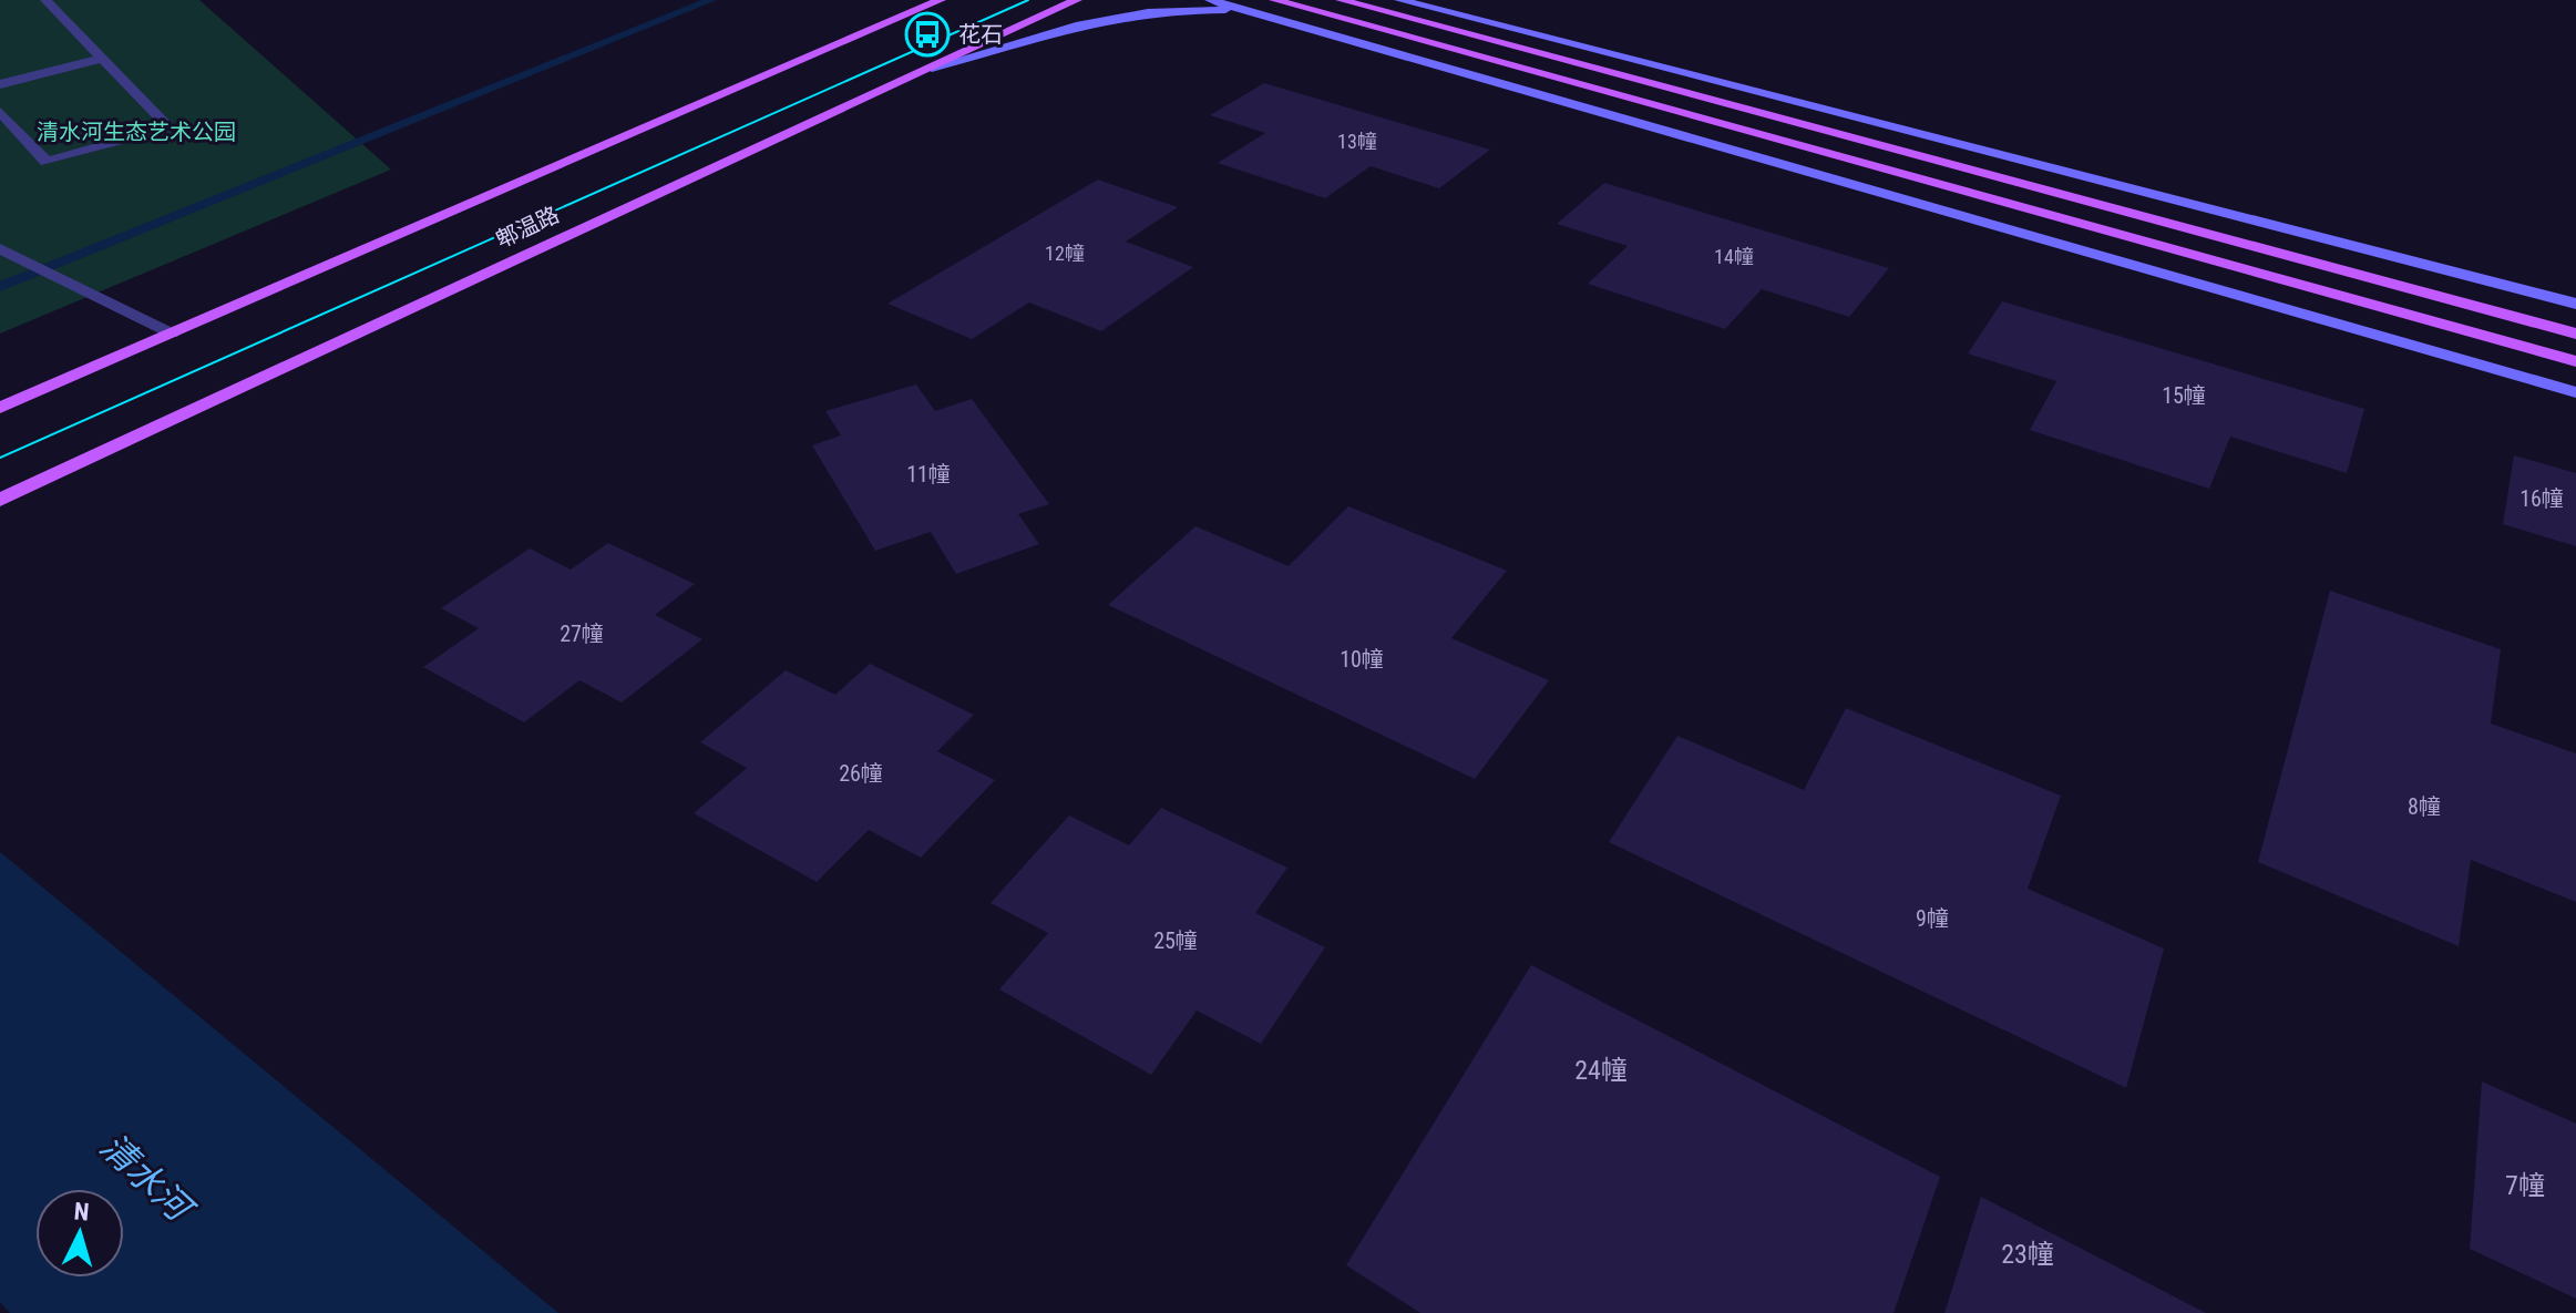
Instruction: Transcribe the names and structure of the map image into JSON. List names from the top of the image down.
{
  "streets": {
    "main road": ["郫温路"]
  },
  "water": ["清水河"],
  "parks": ["清水河生态艺术公园"],
  "places": {
    "bus stop": ["花石"]
  },
  "house_numbers": [
    "13幢",
    "12幢",
    "14幢",
    "15幢",
    "11幢",
    "16幢",
    "27幢",
    "10幢",
    "26幢",
    "8幢",
    "9幢",
    "25幢",
    "24幢",
    "7幢",
    "23幢"
  ],
  "north": "top"
}
